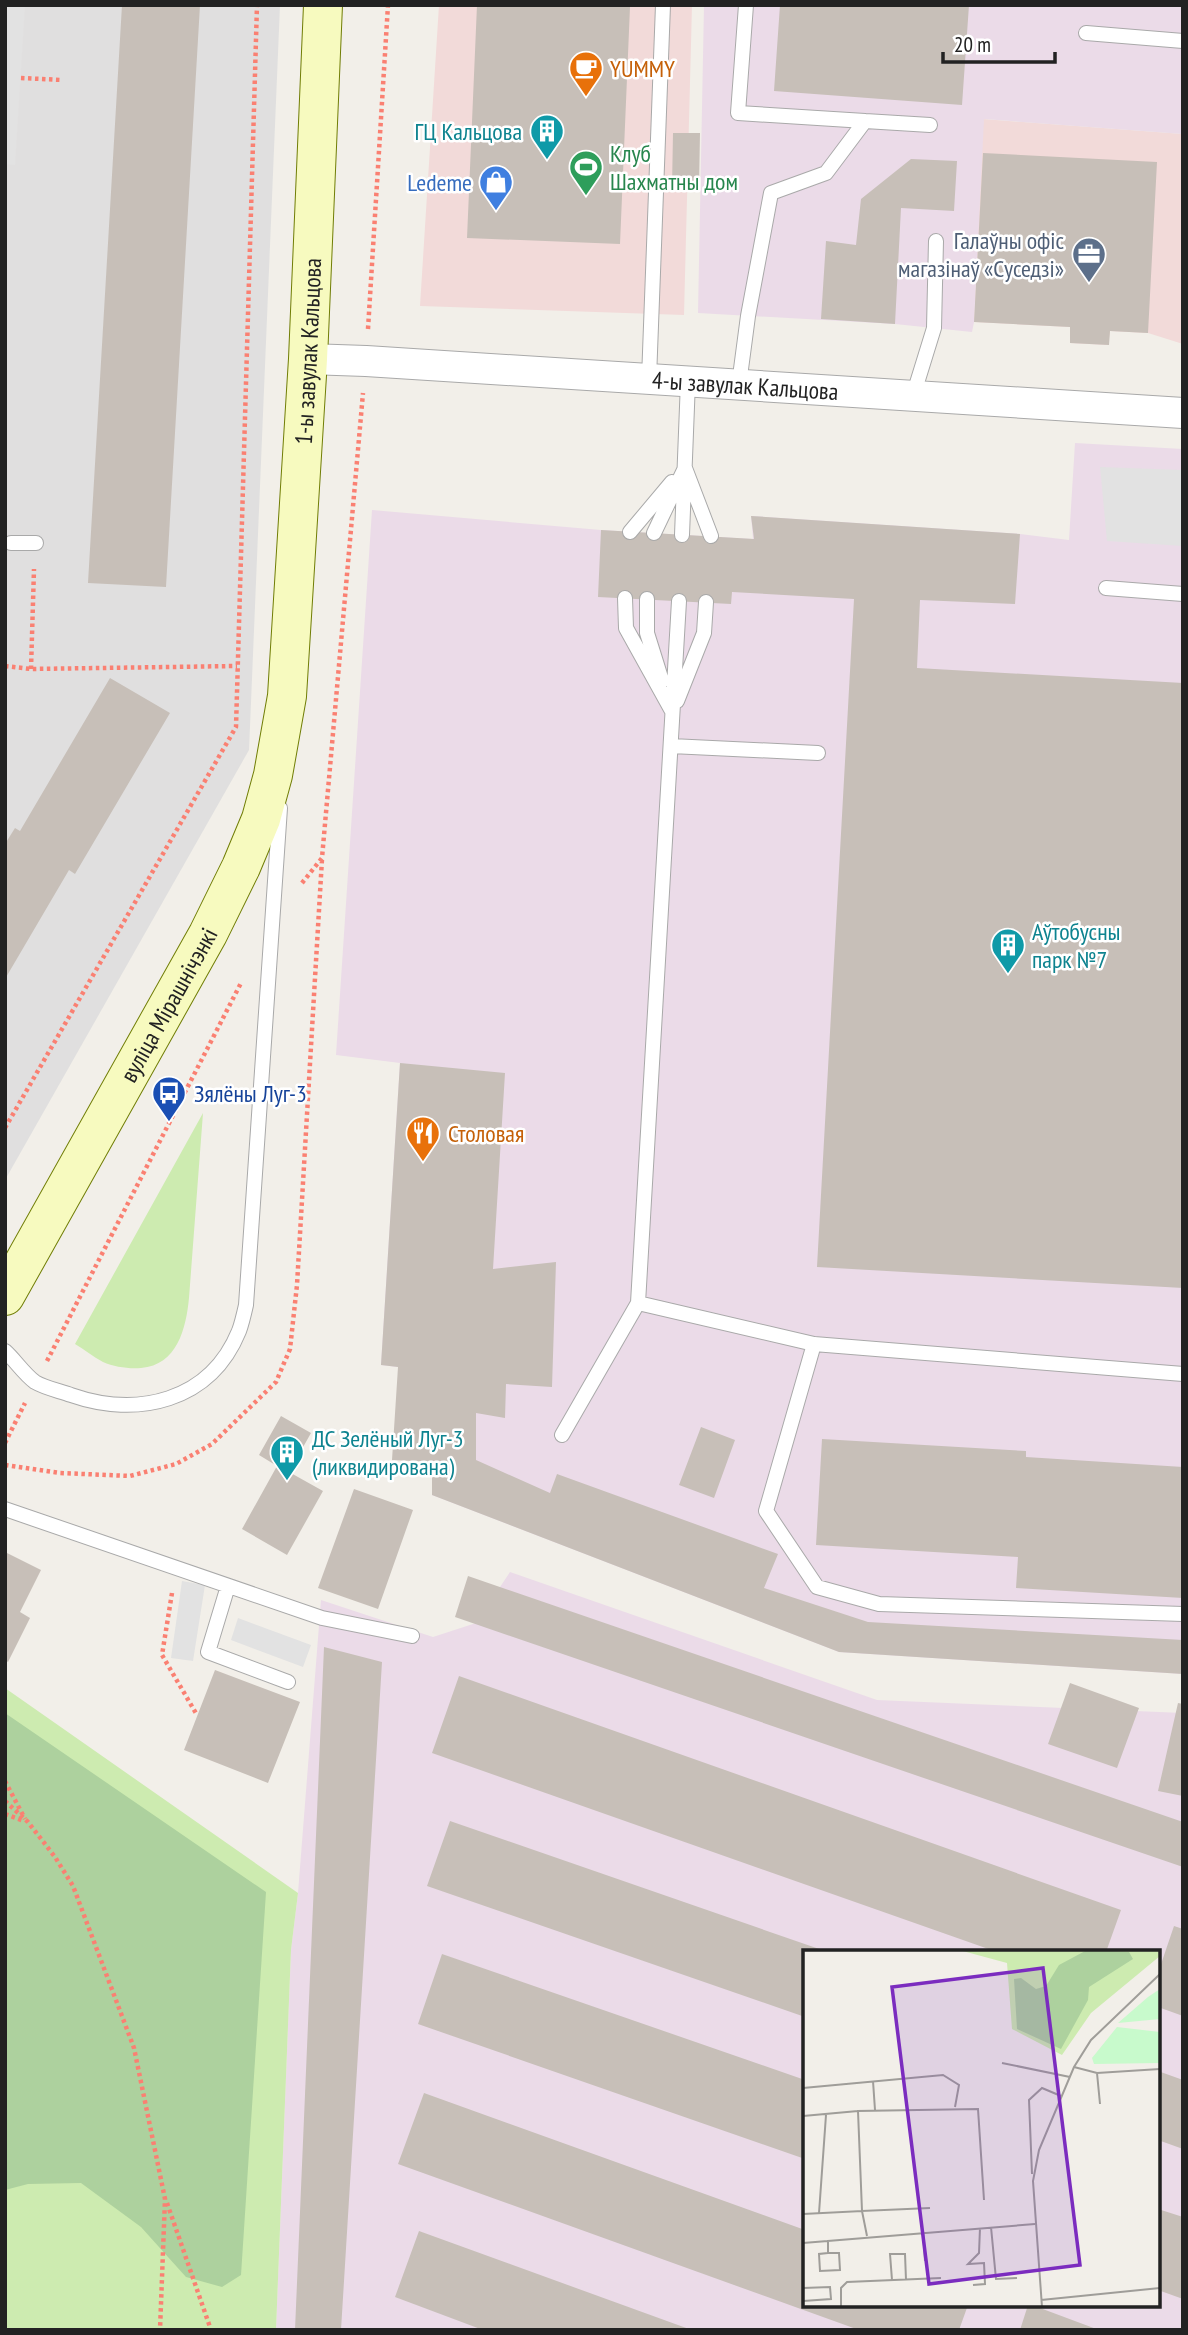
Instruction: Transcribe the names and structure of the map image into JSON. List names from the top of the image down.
{
  "streets": {
    "main road": ["1-ы завулак Кальцова", "вуліца Мірашнічэнкі"],
    "street": ["4-ы завулак Кальцова"]
  },
  "crossings": [
    ["1-ы завулак Кальцова", "4-ы завулак Кальцова"],
    ["1-ы завулак Кальцова", "вуліца Мірашнічэнкі"]
  ],
  "places": {
    "cafe": ["YUMMY"],
    "building": ["ГЦ Кальцова", "Аўтобусны парк №7", "ДС Зелёный Луг-3 (ликвидирована)"],
    "sports": ["Клуб Шахматны дом"],
    "shop": ["Ledeme"],
    "office": ["Галаўны офіс магазінаў «Суседзі»"],
    "bus stop": ["Зялёны Луг-3"],
    "restaurant": ["Столовая"]
  },
  "scale_bar": "20 m"
}
